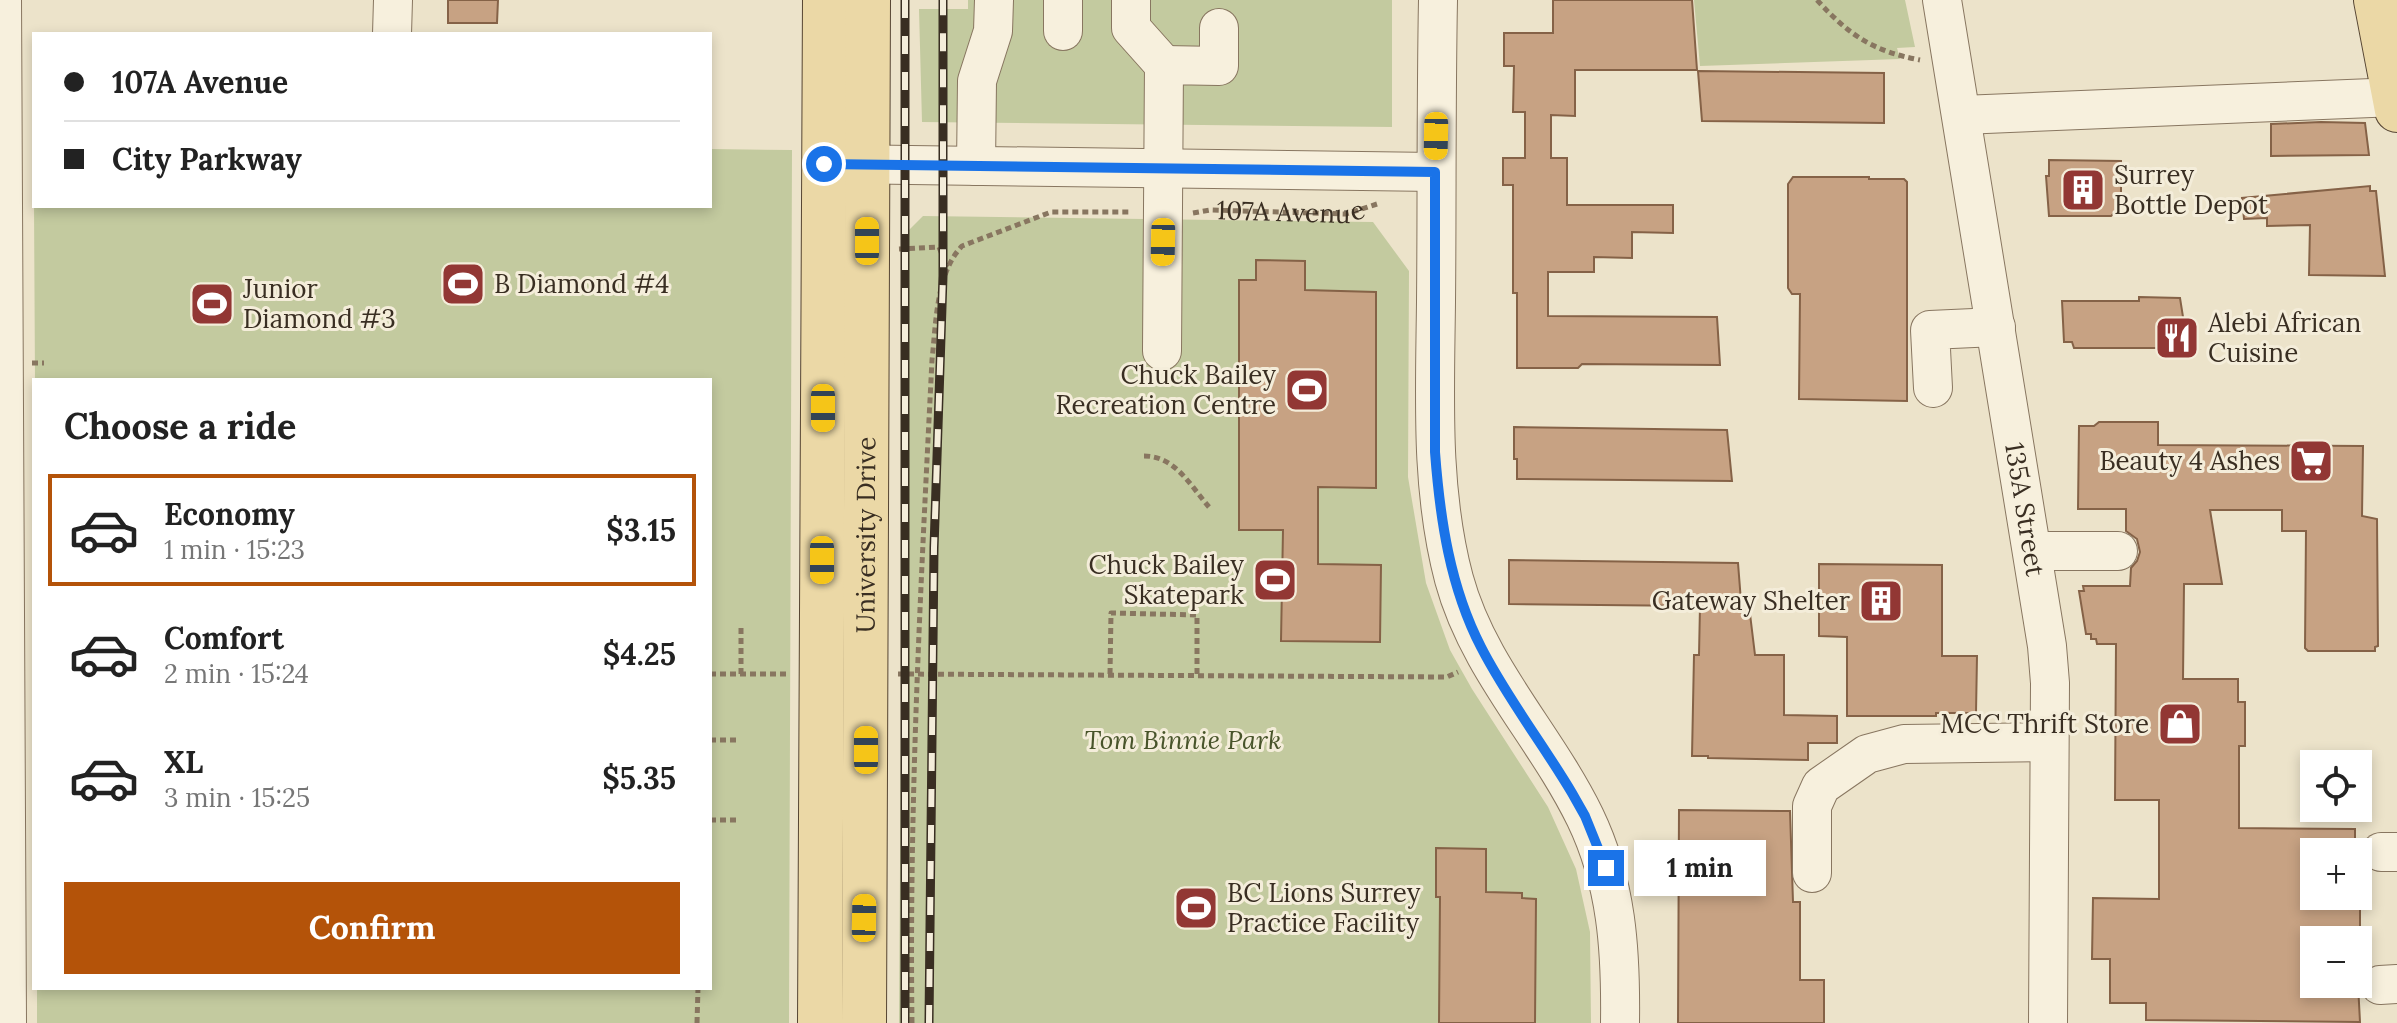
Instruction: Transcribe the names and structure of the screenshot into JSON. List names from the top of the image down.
{
  "streets": {
    "main road": ["University Drive"],
    "street": ["107A Avenue", "135A Street"]
  },
  "crossings": [
    ["107A Avenue", "University Drive"]
  ],
  "parks": ["Tom Binnie Park"],
  "places": {
    "building": ["Surrey Bottle Depot", "Gateway Shelter"],
    "sports": [
      "B Diamond #4",
      "Junior Diamond #3",
      "Chuck Bailey Recreation Centre",
      "Chuck Bailey Skatepark",
      "BC Lions Surrey Practice Facility"
    ],
    "restaurant": ["Alebi African Cuisine"],
    "supermarket": ["Beauty 4 Ashes"],
    "shop": ["MCC Thrift Store"]
  },
  "page": {
    "banner": ["107A Avenue", "City Parkway"],
    "heading": "Choose a ride",
    "list": [
      {
        "name": "Economy",
        "note": "1 min · 15:23",
        "value": "$3.15"
      },
      {
        "name": "Comfort",
        "note": "2 min · 15:24",
        "value": "$4.25"
      },
      {
        "name": "XL",
        "note": "3 min · 15:25",
        "value": "$5.35"
      }
    ],
    "map_buttons": ["+", "−"],
    "bubble": "1 min",
    "buttons": "Confirm"
  }
}
